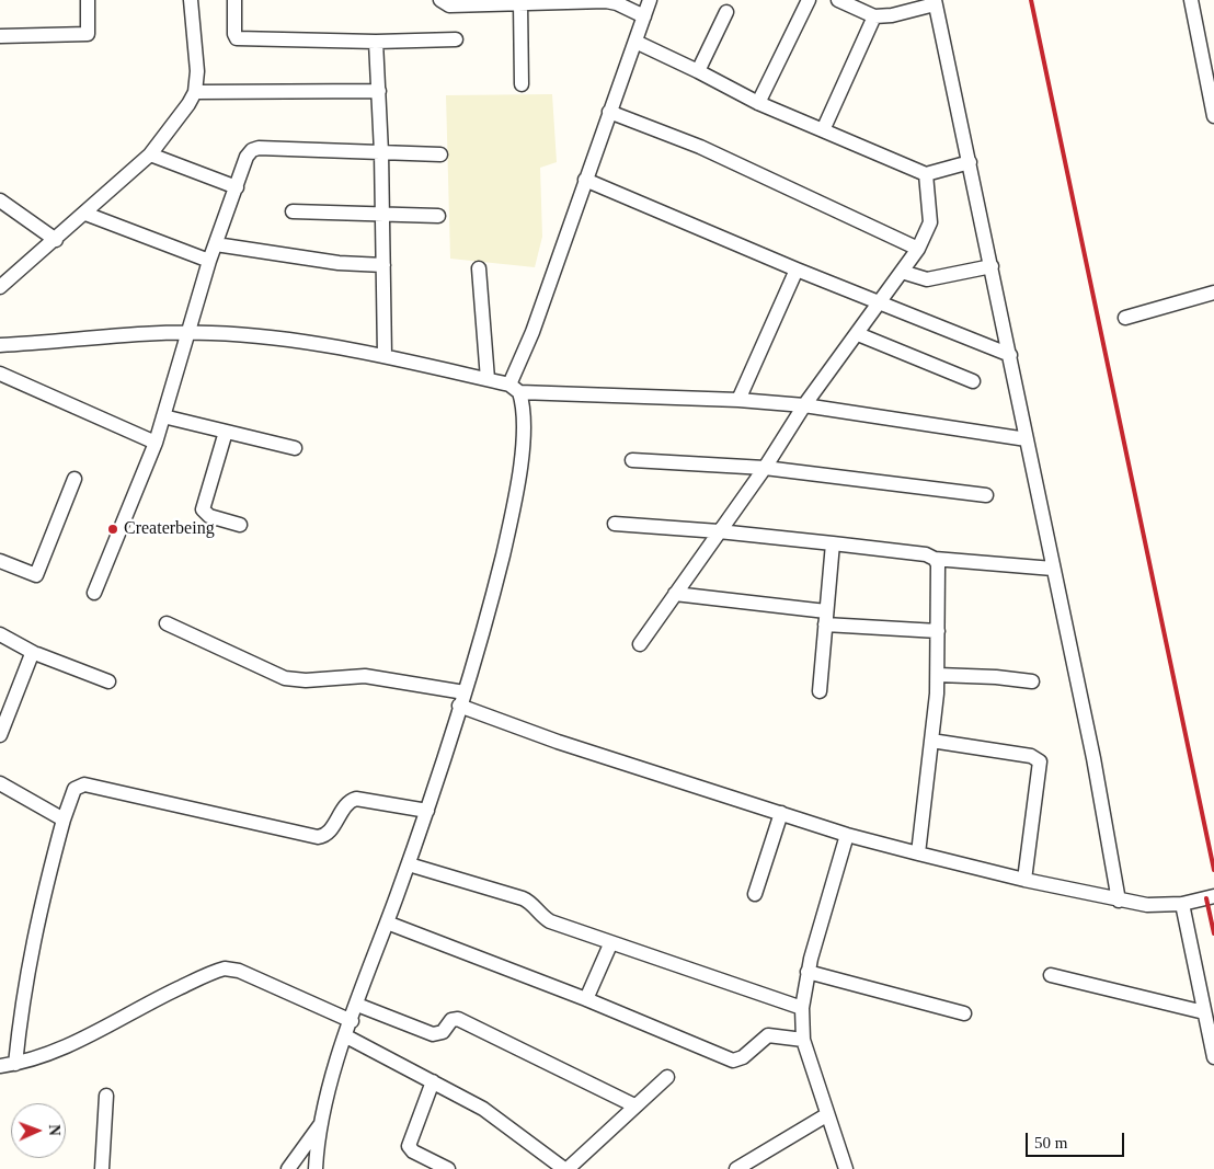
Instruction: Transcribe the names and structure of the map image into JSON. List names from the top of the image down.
{
  "places": ["Createrbeing"],
  "scale_bar": "50 m",
  "north": "right"
}
